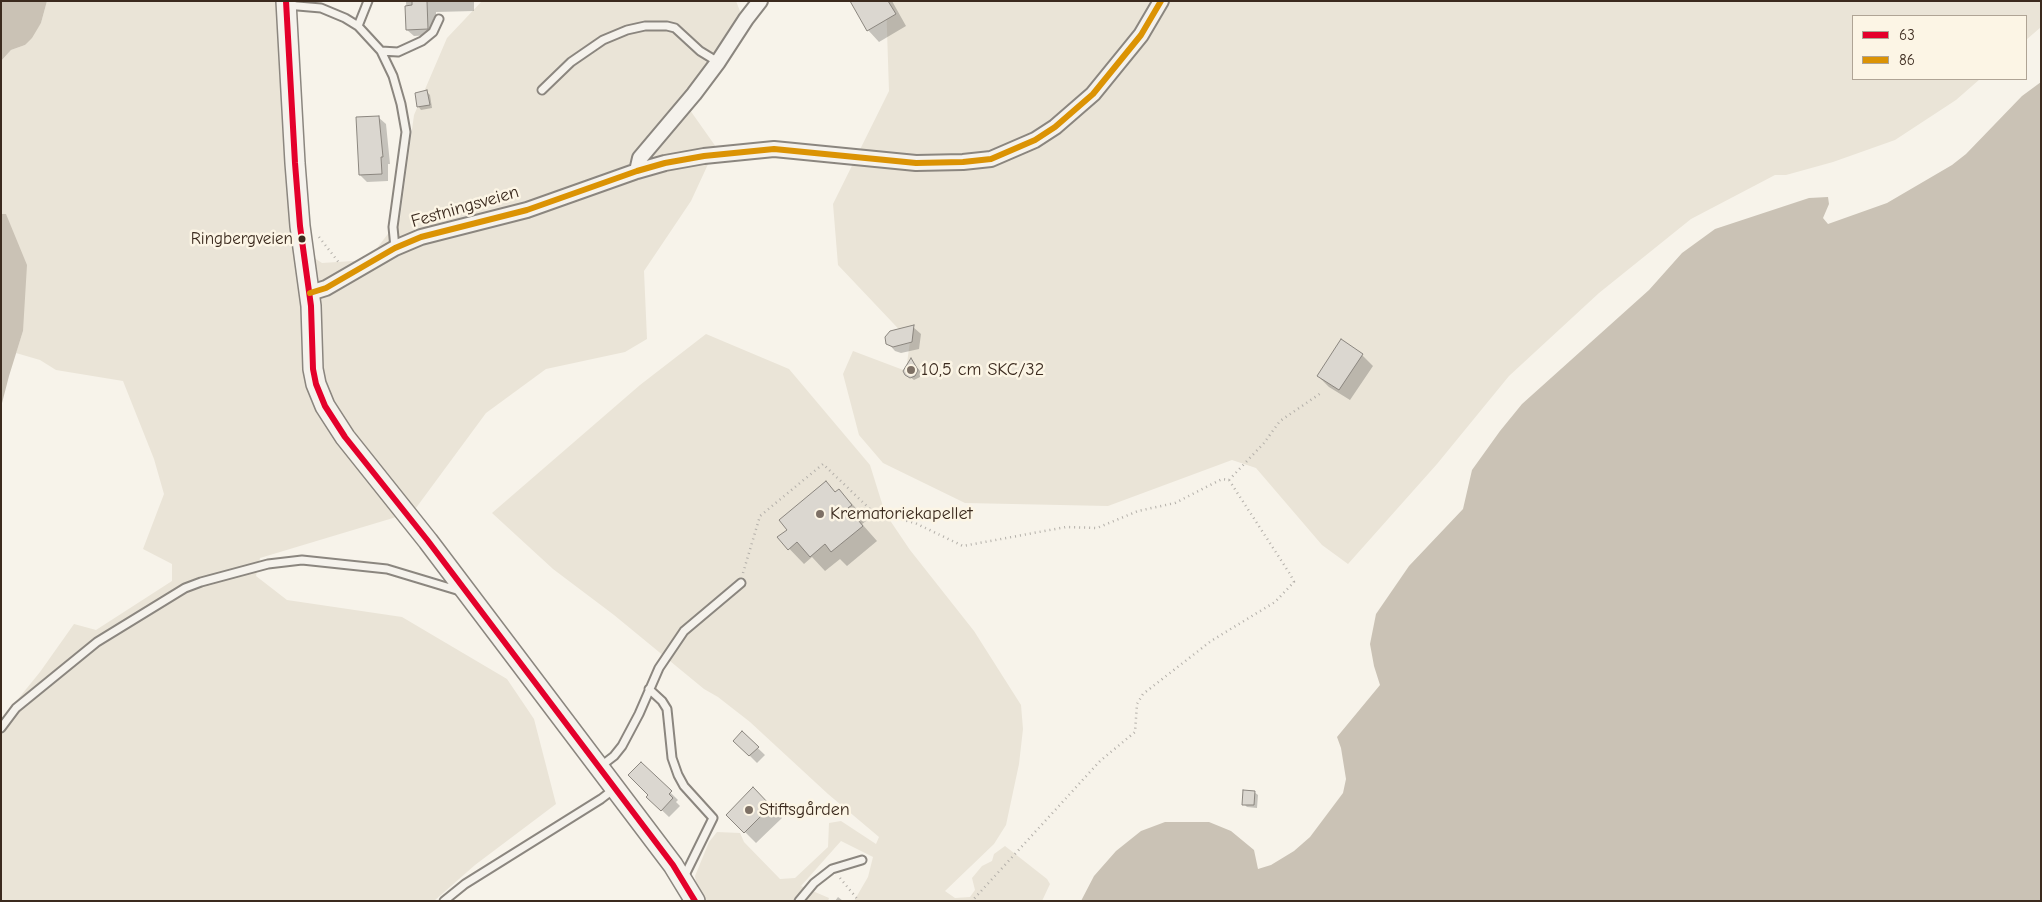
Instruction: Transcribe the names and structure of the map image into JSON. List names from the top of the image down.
{
  "streets": {
    "street": ["Festningsveien"]
  },
  "places": [
    "Ringbergveien",
    "10,5 cm SKC/32",
    "Krematoriekapellet",
    "Stiftsgården"
  ],
  "lines": ["transit line 63", "transit line 86"],
  "legend": ["63", "86"]
}
